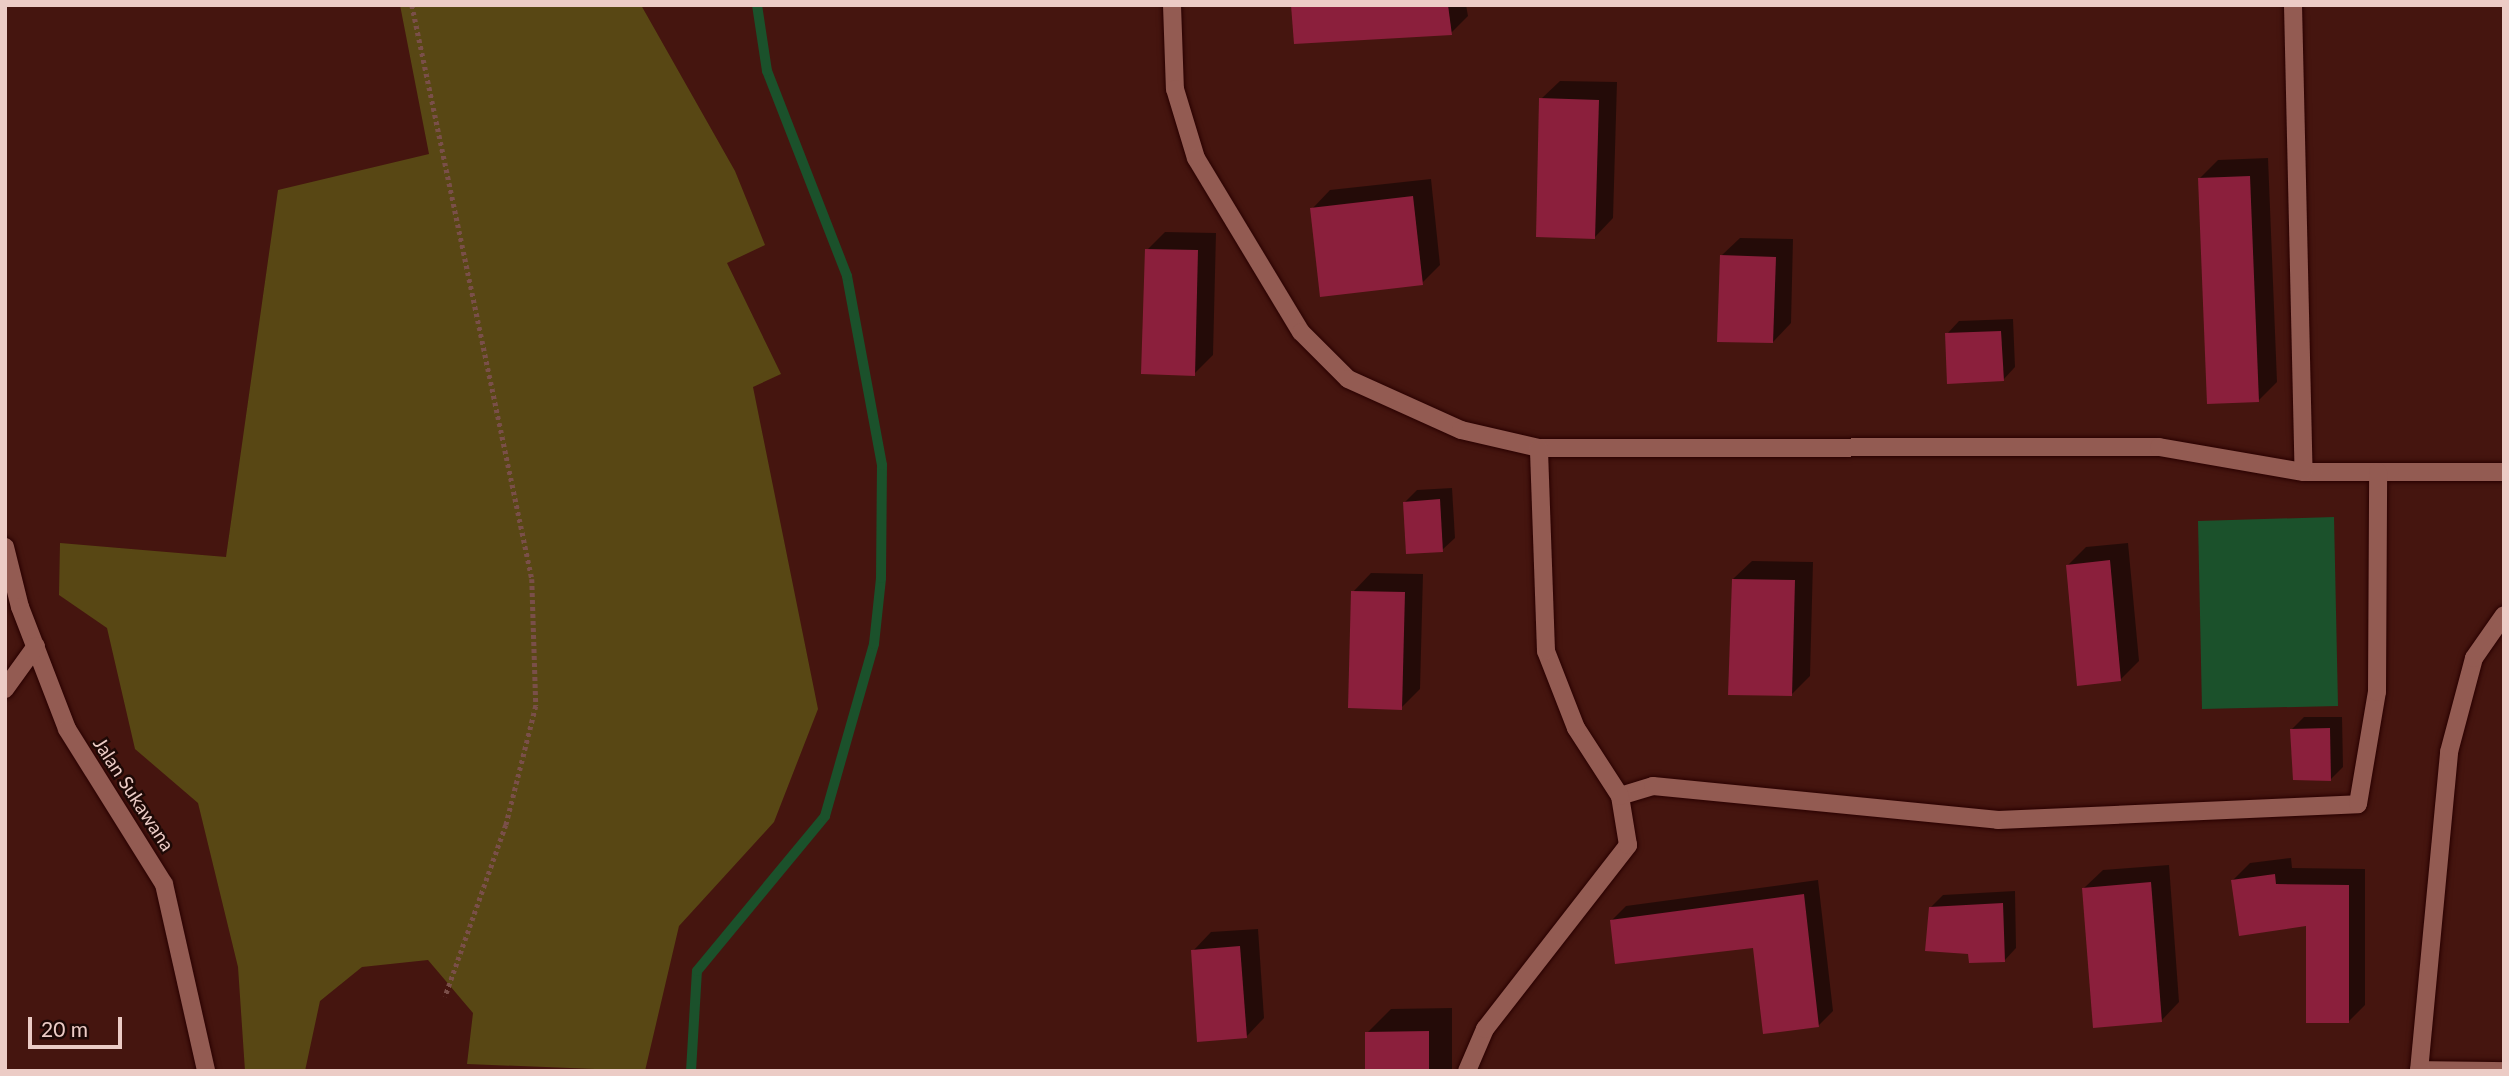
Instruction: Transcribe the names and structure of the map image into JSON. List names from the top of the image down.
{
  "streets": {
    "street": ["Jalan Sukawana"]
  },
  "scale_bar": "20 m"
}
